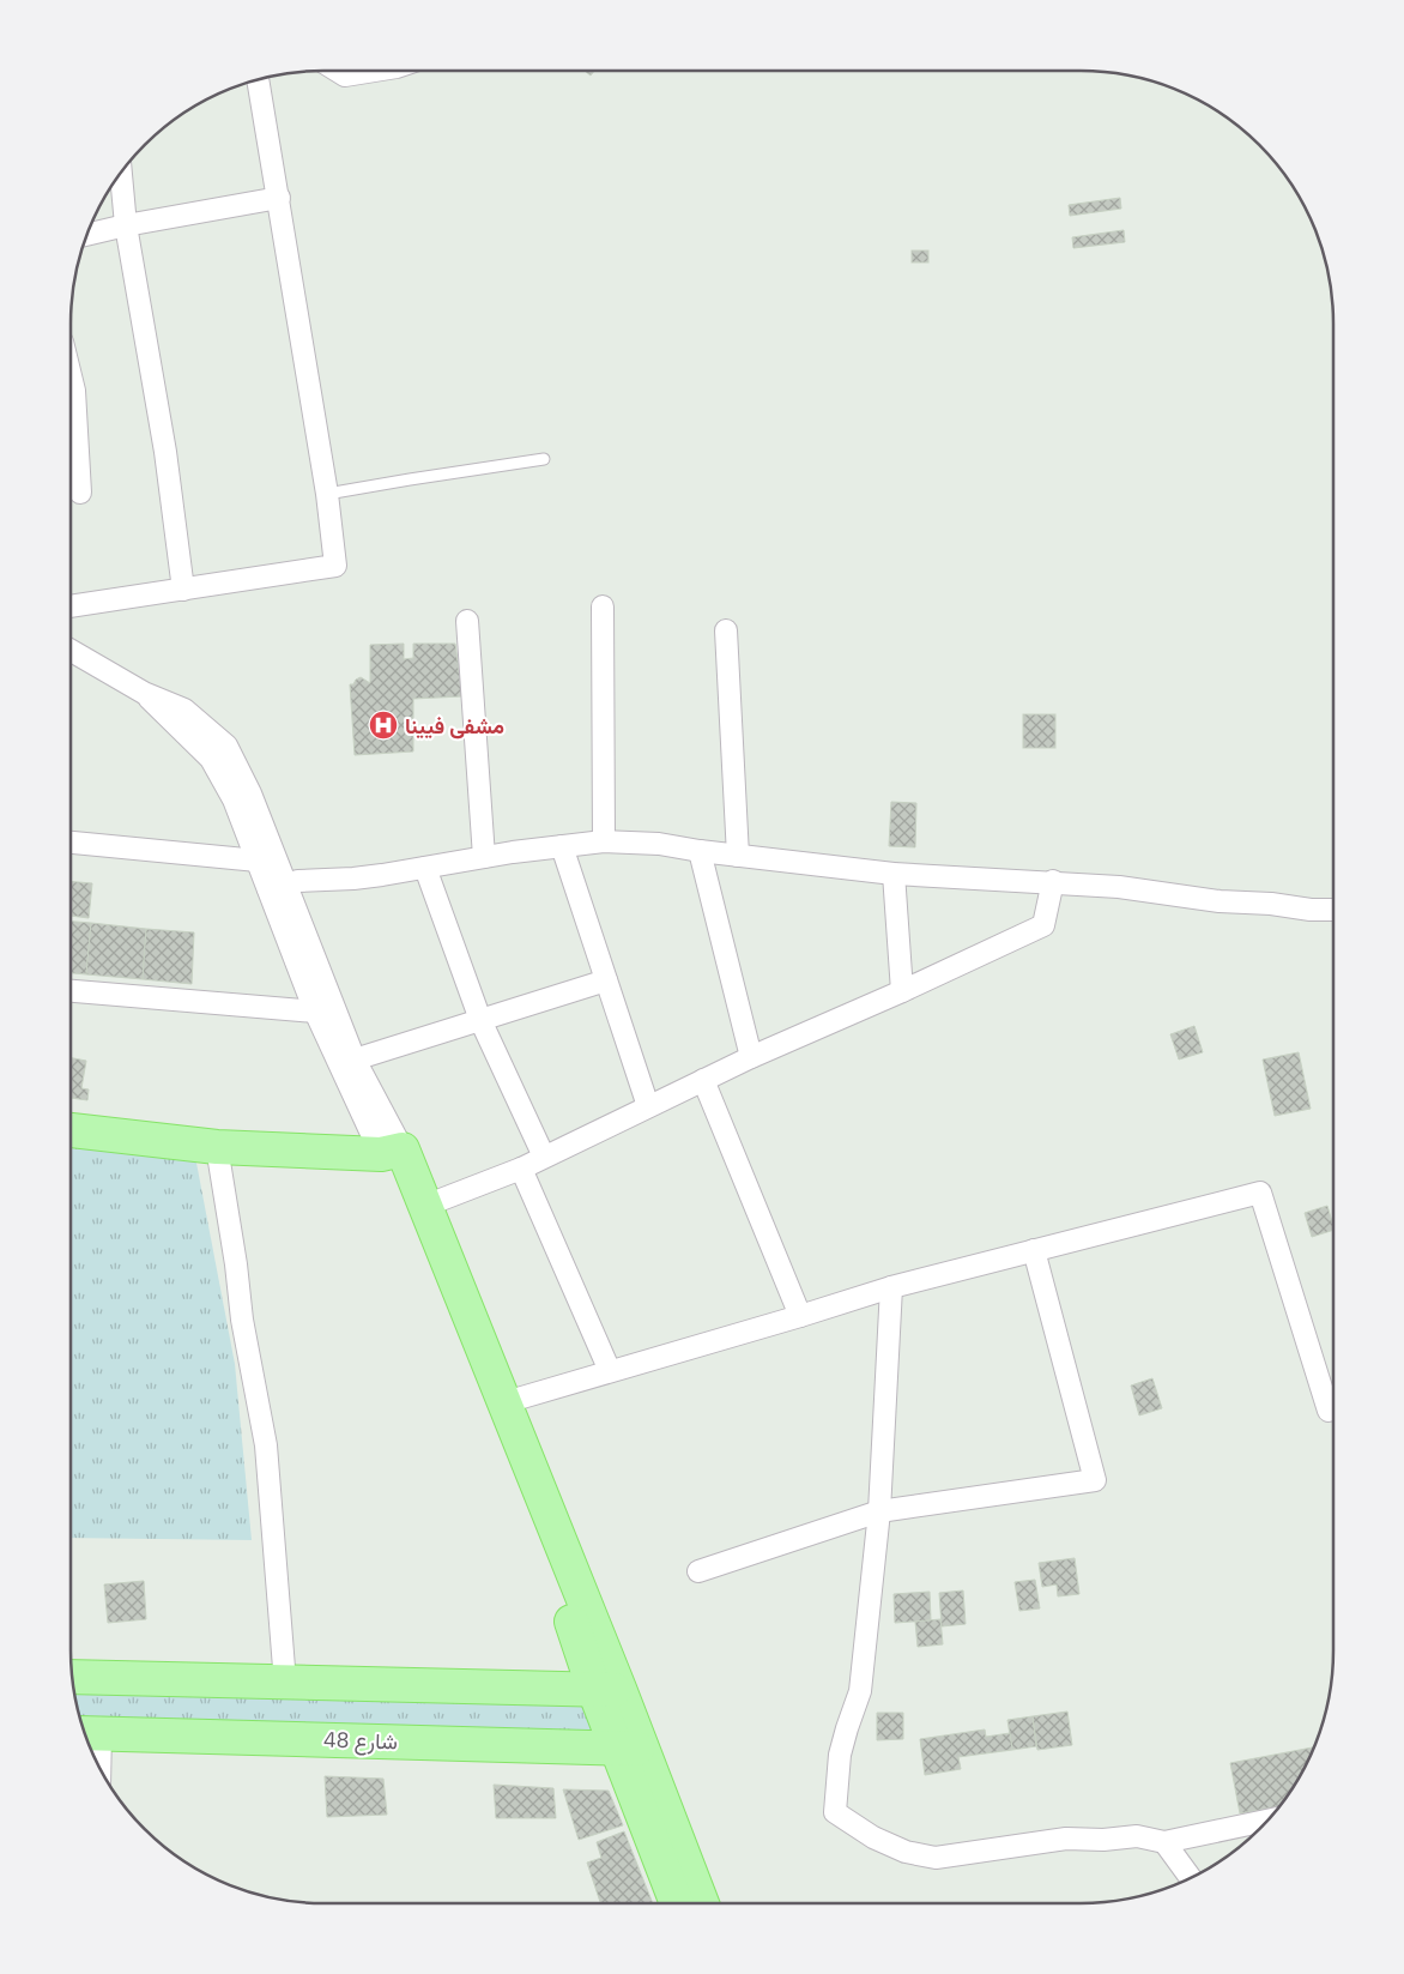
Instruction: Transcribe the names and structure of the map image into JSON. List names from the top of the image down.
{
  "streets": {
    "main road": ["48 شارع"]
  },
  "places": {
    "hospital": ["مشفى فيينا"]
  }
}
